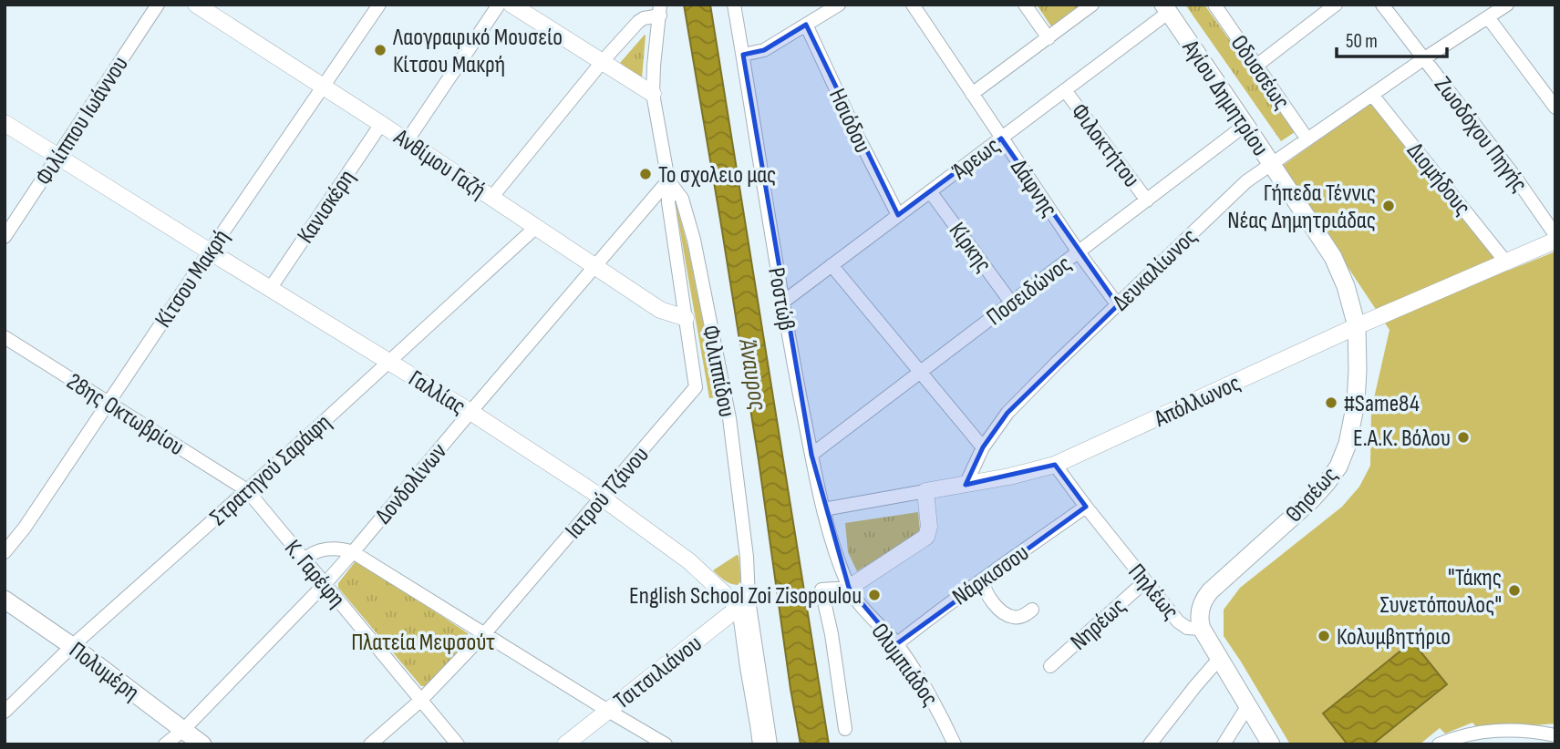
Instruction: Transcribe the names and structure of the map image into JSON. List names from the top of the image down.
{
  "streets": {
    "main road": [
      "Αγίου Δημητρίου",
      "Θησέως",
      "Πηλέως",
      "Πολυμέρη"
    ],
    "street": [
      "Οδυσσέως",
      "Φιλίππου Ιωάννου",
      "Ησιόδου",
      "Ζωοδόχου Πηγής",
      "Φιλοκτήτου",
      "Άρεως",
      "Ανθίμου Γαζή",
      "Διομήδους",
      "Δάφνης",
      "Κανισκέρη",
      "Κίρκης",
      "Δευκαλίωνος",
      "Κίτσου Μακρή",
      "Ποσειδώνος",
      "Ροστώβ",
      "Φιλιππίδου",
      "Γαλλίας",
      "Απόλλωνος",
      "28ης Οκτωβρίου",
      "Στρατηγού Σαράφη",
      "Δονδολίνων",
      "Ιατρού Τζάνου",
      "Κ. Γαρέφη",
      "Νάρκισσου",
      "Νηρέως",
      "Ολυμπιάδος",
      "Τσιτσιλιάνου"
    ]
  },
  "crossings": [
    ["Οδυσσέως", "Δευκαλίωνος"],
    ["Αγίου Δημητρίου", "Άρεως"],
    ["Αγίου Δημητρίου", "Δευκαλίωνος"],
    ["Αγίου Δημητρίου", "Ποσειδώνος"],
    ["Αγίου Δημητρίου", "Απόλλωνος"],
    ["Αγίου Δημητρίου", "Θησέως"],
    ["Φιλίππου Ιωάννου", "Γαλλίας"],
    ["Ησιόδου", "Άρεως"],
    ["Ζωοδόχου Πηγής", "Δευκαλίωνος"],
    ["Φιλοκτήτου", "Άρεως"],
    ["Φιλοκτήτου", "Ποσειδώνος"],
    ["Άρεως", "Δάφνης"],
    ["Άρεως", "Κίρκης"],
    ["Άρεως", "Ροστώβ"],
    ["Ανθίμου Γαζή", "Κανισκέρη"],
    ["Ανθίμου Γαζή", "Κίτσου Μακρή"],
    ["Ανθίμου Γαζή", "Στρατηγού Σαράφη"],
    ["Ανθίμου Γαζή", "Δονδολίνων"],
    ["Ανθίμου Γαζή", "Ιατρού Τζάνου"],
    ["Διομήδους", "Δευκαλίωνος"],
    ["Διομήδους", "Απόλλωνος"],
    ["Δάφνης", "Δευκαλίωνος"],
    ["Δάφνης", "Ποσειδώνος"],
    ["Κανισκέρη", "Γαλλίας"],
    ["Κίρκης", "Ποσειδώνος"],
    ["Δευκαλίωνος", "Απόλλωνος"],
    ["Κίτσου Μακρή", "Γαλλίας"],
    ["Κίτσου Μακρή", "28ης Οκτωβρίου"],
    ["Ποσειδώνος", "Ροστώβ"],
    ["Ροστώβ", "Απόλλωνος"],
    ["Ροστώβ", "Ολυμπιάδος"],
    ["Φιλιππίδου", "Γαλλίας"],
    ["Φιλιππίδου", "Δονδολίνων"],
    ["Φιλιππίδου", "Ιατρού Τζάνου"],
    ["Φιλιππίδου", "Τσιτσιλιάνου"],
    ["Γαλλίας", "Στρατηγού Σαράφη"],
    ["Γαλλίας", "Δονδολίνων"],
    ["Γαλλίας", "Ιατρού Τζάνου"],
    ["Γαλλίας", "Τσιτσιλιάνου"],
    ["Απόλλωνος", "Θησέως"],
    ["Απόλλωνος", "Πηλέως"],
    ["28ης Οκτωβρίου", "Στρατηγού Σαράφη"],
    ["28ης Οκτωβρίου", "Κ. Γαρέφη"],
    ["Στρατηγού Σαράφη", "Κ. Γαρέφη"],
    ["Στρατηγού Σαράφη", "Πολυμέρη"],
    ["Δονδολίνων", "Ιατρού Τζάνου"],
    ["Δονδολίνων", "Κ. Γαρέφη"],
    ["Δονδολίνων", "Πολυμέρη"],
    ["Ιατρού Τζάνου", "Κ. Γαρέφη"],
    ["Θησέως", "Πηλέως"],
    ["Νάρκισσου", "Πηλέως"],
    ["Νάρκισσου", "Ολυμπιάδος"],
    ["Πηλέως", "Νηρέως"]
  ],
  "water": ["Άναυρος"],
  "parks": ["Πλατεία Μεφσούτ"],
  "places": [
    "Λαογραφικό Μουσείο Κίτσου Μακρή",
    "Το σχολειο μας",
    "Γήπεδα Τέννις Νέας Δημητριάδας",
    "#Same84",
    "Ε.Α.Κ. Βόλου",
    "\"Τάκης Συνετόπουλος\"",
    "English School Zoi Zisopoulou",
    "Κολυμβητήριο"
  ],
  "scale_bar": "50 m"
}
